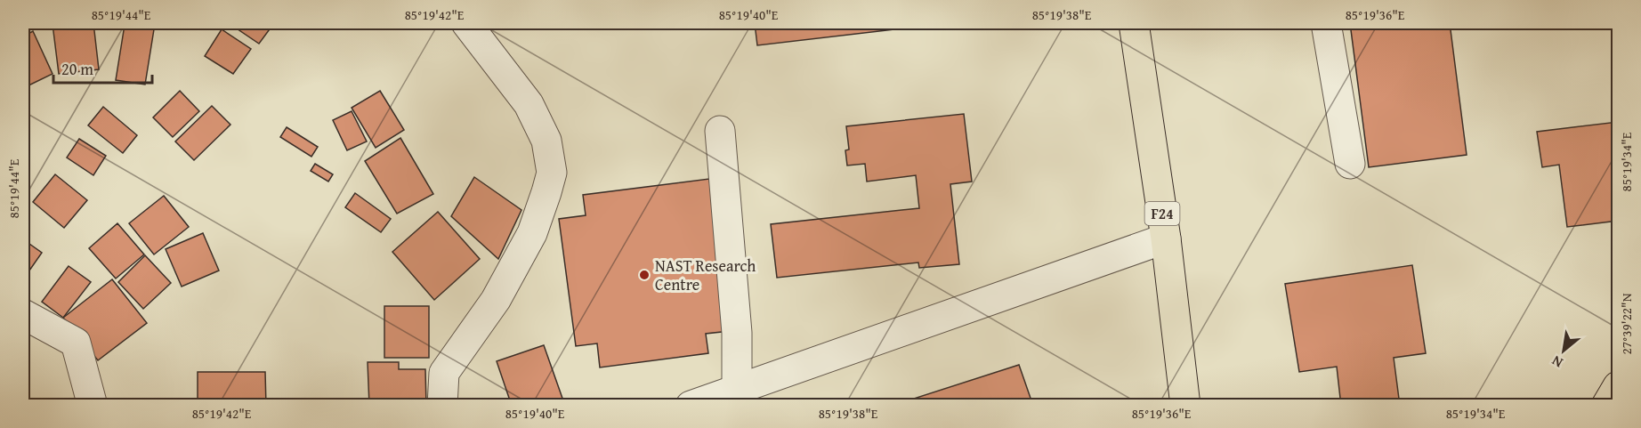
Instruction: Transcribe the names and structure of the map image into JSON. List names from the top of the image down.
{
  "streets": {
    "main road": ["F24"]
  },
  "places": ["NAST Research Centre"],
  "scale_bar": "20 m",
  "north": "bottom left",
  "coordinates": [
    "85°19'44\"E",
    "85°19'42\"E",
    "85°19'40\"E",
    "85°19'38\"E",
    "85°19'36\"E",
    "85°19'34\"E",
    "27°39'22\"N"
  ]
}
